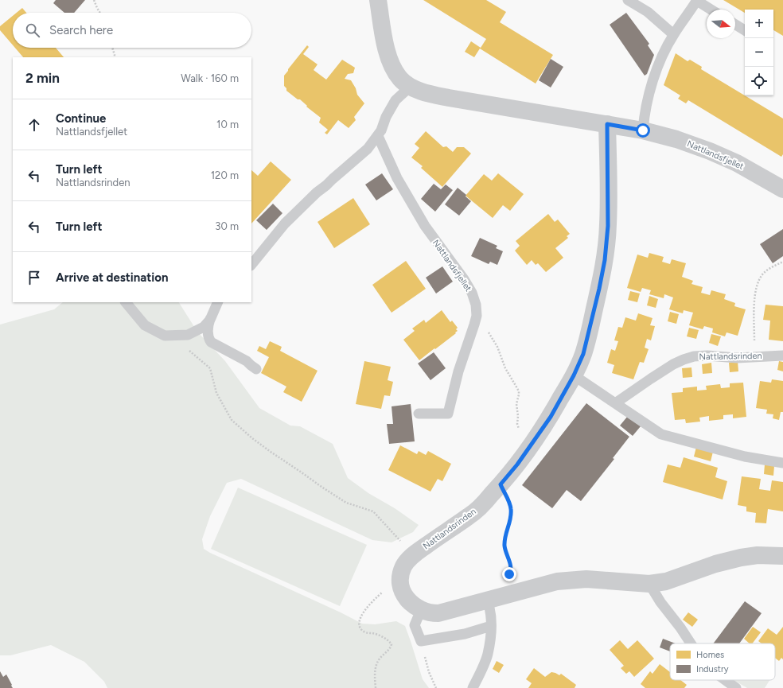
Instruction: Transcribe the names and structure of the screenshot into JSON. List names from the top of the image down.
{
  "streets": {
    "street": ["Nattlandsfjellet", "Nattlandsrinden"]
  },
  "crossings": [
    ["Nattlandsfjellet", "Nattlandsrinden"]
  ],
  "legend": ["Homes", "Industry"],
  "north": "right",
  "page": {
    "map_buttons": ["+", "−"],
    "search": "Search here",
    "heading": ["2 min", "Walk · 160 m"],
    "list": [
      ["Continue", "Nattlandsfjellet", "10 m"],
      ["Turn left", "Nattlandsrinden", "120 m"],
      ["Turn left", "30 m"],
      "Arrive at destination"
    ]
  }
}
